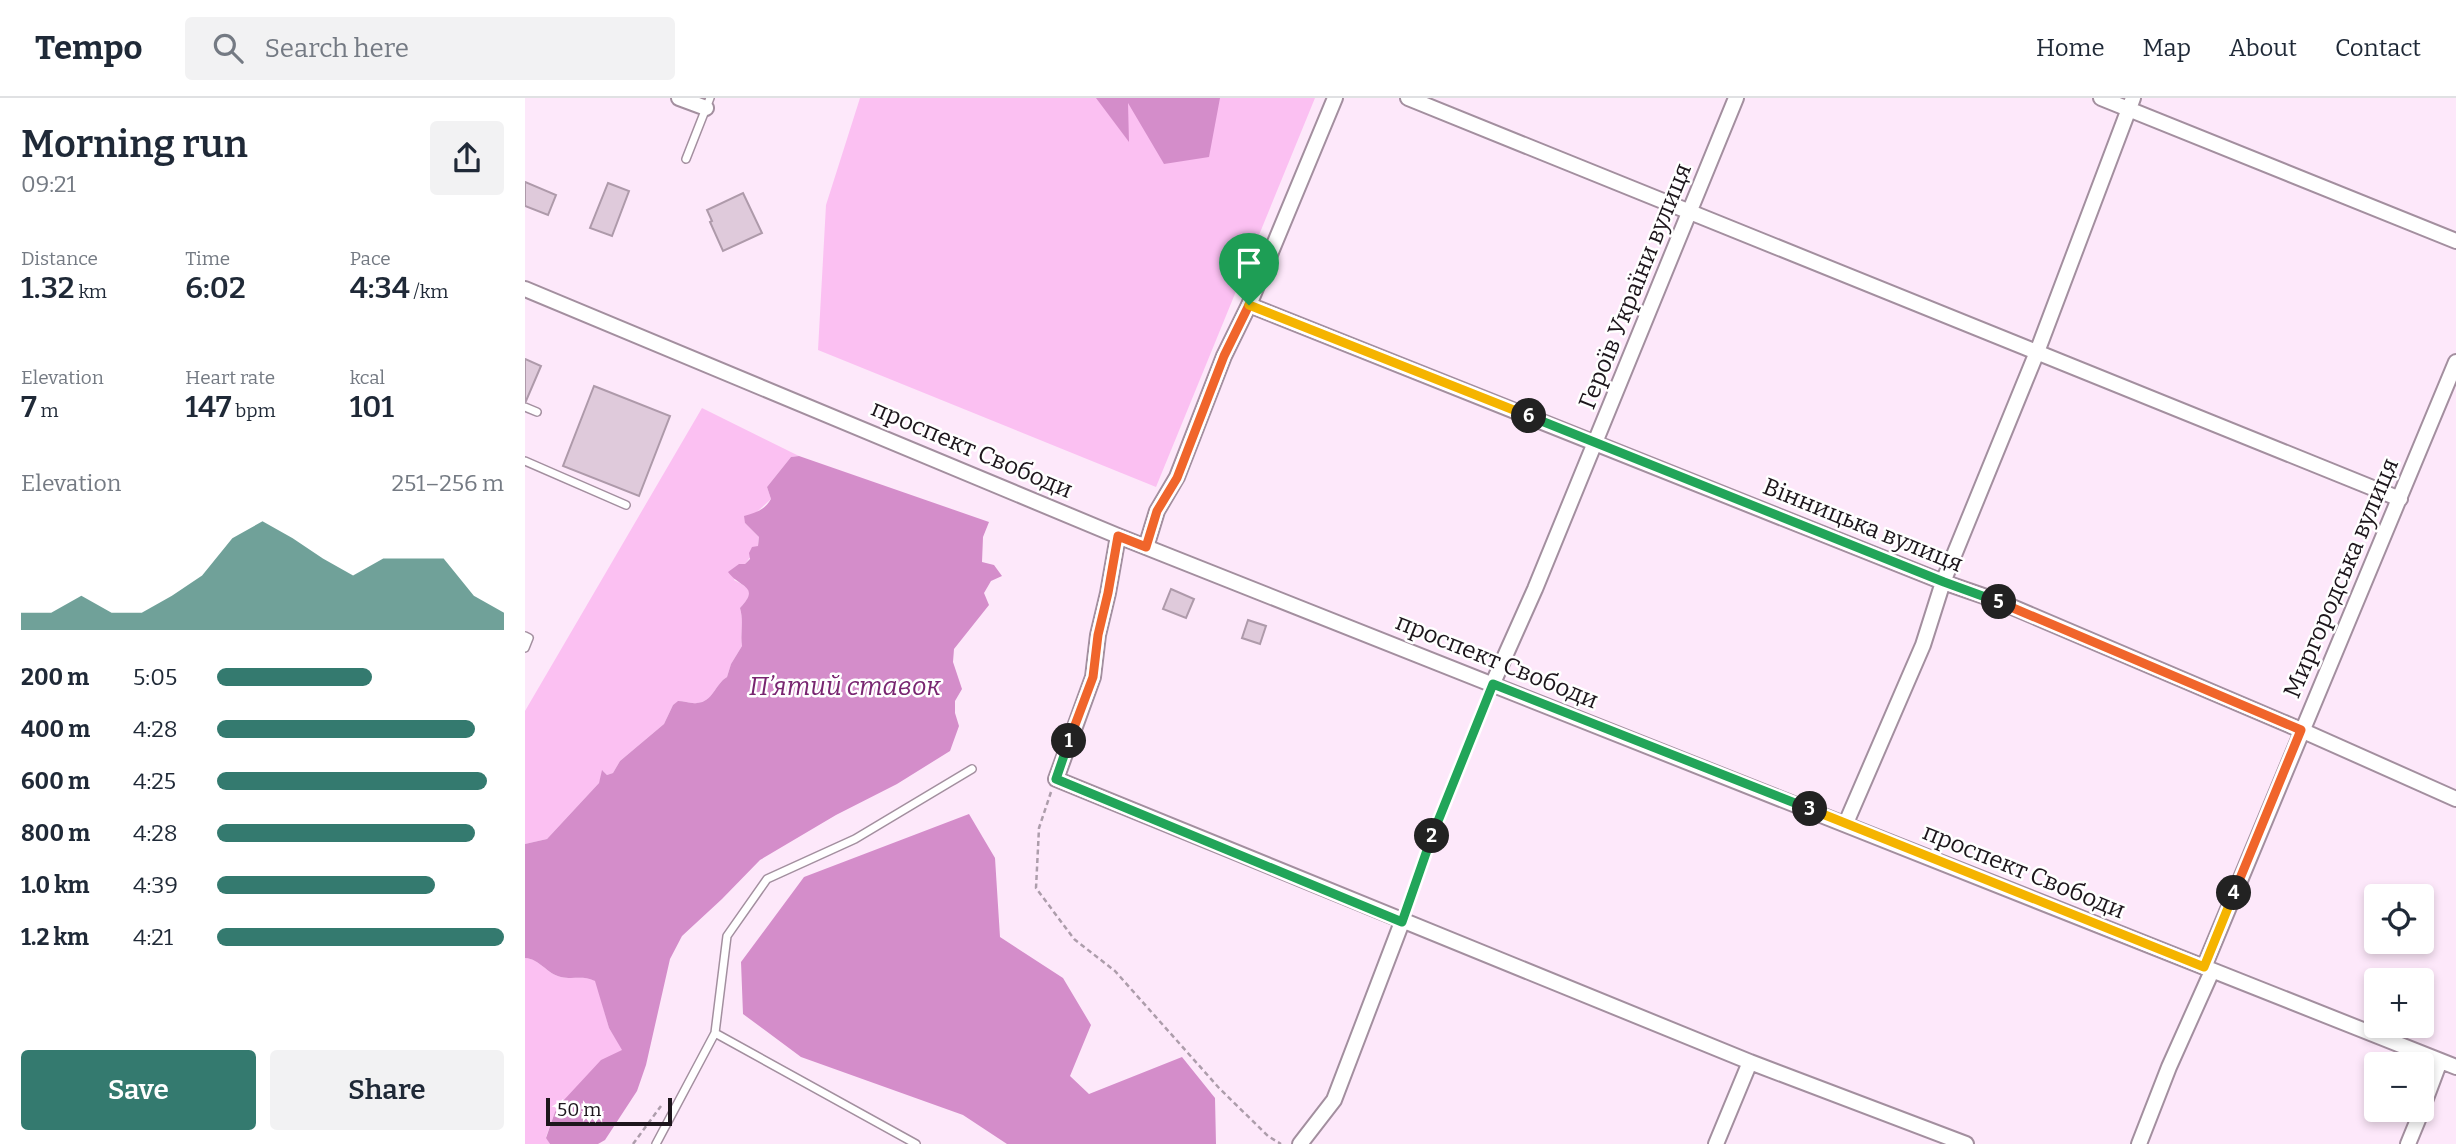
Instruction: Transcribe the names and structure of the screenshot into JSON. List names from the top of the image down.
{
  "streets": {
    "street": [
      "Героїв України вулиця",
      "проспект Свободи",
      "Вінницька вулиця",
      "Миргородська вулиця"
    ]
  },
  "crossings": [
    ["Героїв України вулиця", "проспект Свободи"],
    ["Героїв України вулиця", "Вінницька вулиця"],
    ["проспект Свободи", "Миргородська вулиця"],
    ["Вінницька вулиця", "Миргородська вулиця"]
  ],
  "water": ["П’ятий ставок"],
  "scale_bar": "50 m",
  "page": {
    "header": "Tempo",
    "search": "Search here",
    "nav": [
      "Home",
      "Map",
      "About",
      "Contact"
    ],
    "heading": ["Morning run", "09:21"],
    "stats": [
      ["Distance", "1.32 km"],
      ["Time", "6:02"],
      ["Pace", "4:34 /km"],
      ["Elevation", "7 m"],
      ["Heart rate", "147 bpm"],
      ["kcal", "101"]
    ],
    "pins": [
      "6",
      "5",
      "1",
      "3",
      "2",
      "4"
    ],
    "chart": ["Elevation", "251–256 m"],
    "list": [
      {
        "name": "200 m",
        "note": "5:05"
      },
      {
        "name": "400 m",
        "note": "4:28"
      },
      {
        "name": "600 m",
        "note": "4:25"
      },
      {
        "name": "800 m",
        "note": "4:28"
      },
      {
        "name": "1.0 km",
        "note": "4:39"
      },
      {
        "name": "1.2 km",
        "note": "4:21"
      }
    ],
    "map_buttons": ["+", "−"],
    "buttons": ["Save", "Share"],
    "scale": "50 m"
  }
}
